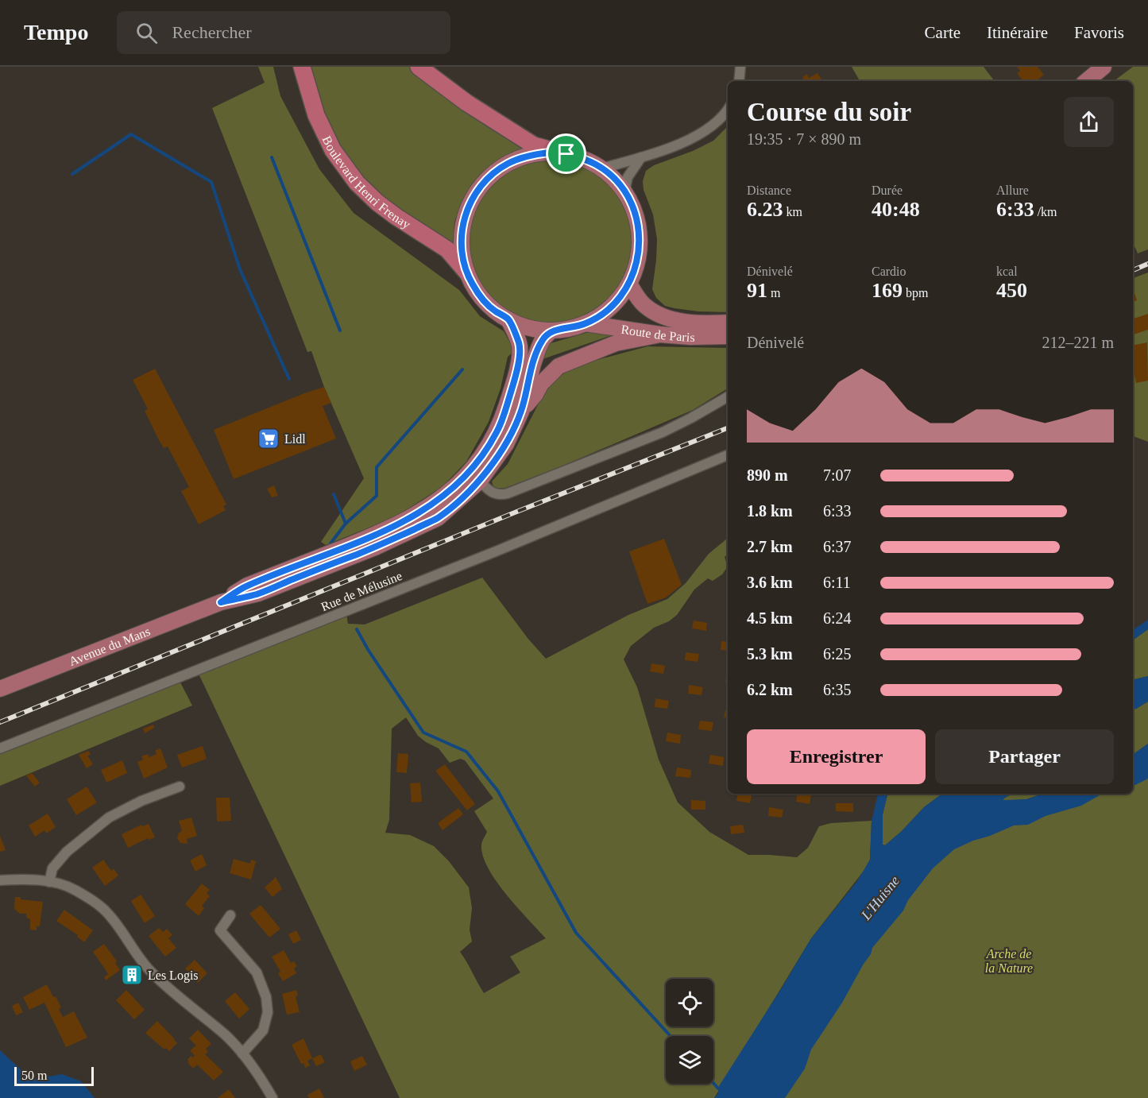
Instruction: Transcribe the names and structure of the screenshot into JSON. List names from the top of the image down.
{
  "streets": {
    "highway": ["Boulevard Henri Frenay"],
    "main road": ["Route de Paris", "Avenue du Mans"],
    "street": ["Rue de Mélusine"]
  },
  "water": ["L'Huisne"],
  "parks": ["Arche de la Nature"],
  "places": {
    "supermarket": ["Lidl"],
    "building": ["Les Logis"]
  },
  "scale_bar": "50 m",
  "page": {
    "header": "Tempo",
    "search": "Rechercher",
    "nav": ["Carte", "Itinéraire", "Favoris"],
    "heading": ["Course du soir", "19:35 · 7 × 890 m"],
    "stats": [
      ["Distance", "6.23 km"],
      ["Durée", "40:48"],
      ["Allure", "6:33 /km"],
      ["Dénivelé", "91 m"],
      ["Cardio", "169 bpm"],
      ["kcal", "450"]
    ],
    "chart": ["Dénivelé", "212–221 m"],
    "list": [
      {
        "name": "890 m",
        "note": "7:07"
      },
      {
        "name": "1.8 km",
        "note": "6:33"
      },
      {
        "name": "2.7 km",
        "note": "6:37"
      },
      {
        "name": "3.6 km",
        "note": "6:11"
      },
      {
        "name": "4.5 km",
        "note": "6:24"
      },
      {
        "name": "5.3 km",
        "note": "6:25"
      },
      {
        "name": "6.2 km",
        "note": "6:35"
      }
    ],
    "buttons": ["Enregistrer", "Partager"],
    "scale": "50 m"
  }
}
